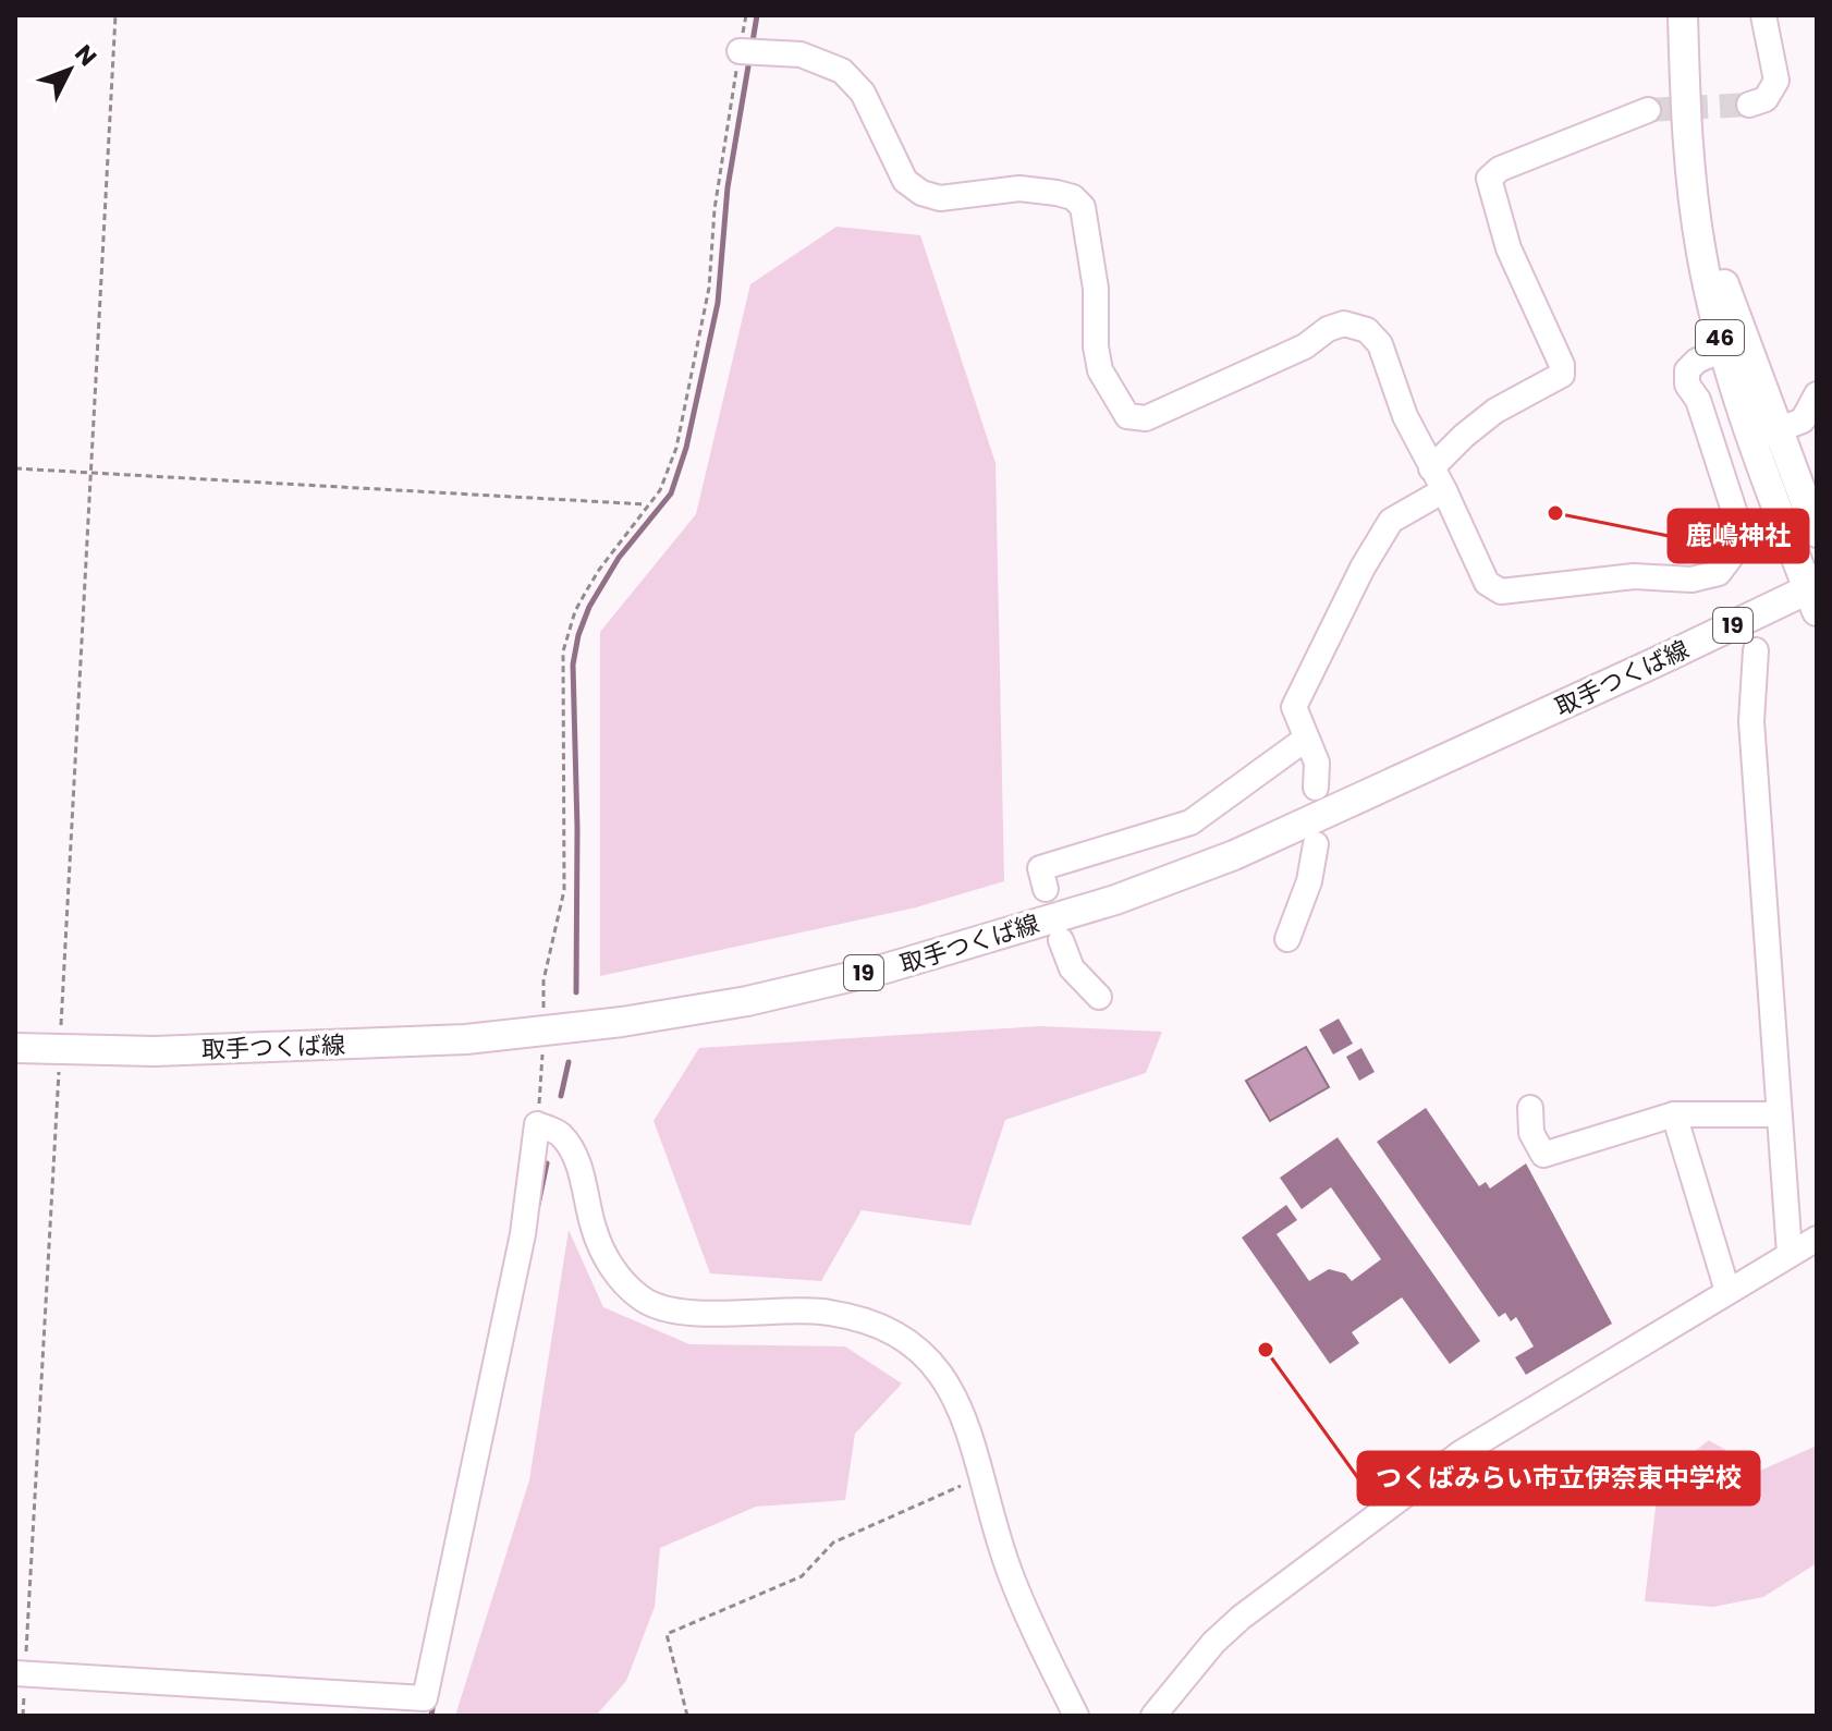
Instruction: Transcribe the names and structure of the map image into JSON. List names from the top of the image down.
{
  "streets": {
    "main road": ["46", "19", "取手つくば線"]
  },
  "crossings": [
    ["46", "取手つくば線"]
  ],
  "places": ["鹿嶋神社", "つくばみらい市立伊奈東中学校"],
  "north": "top right"
}
